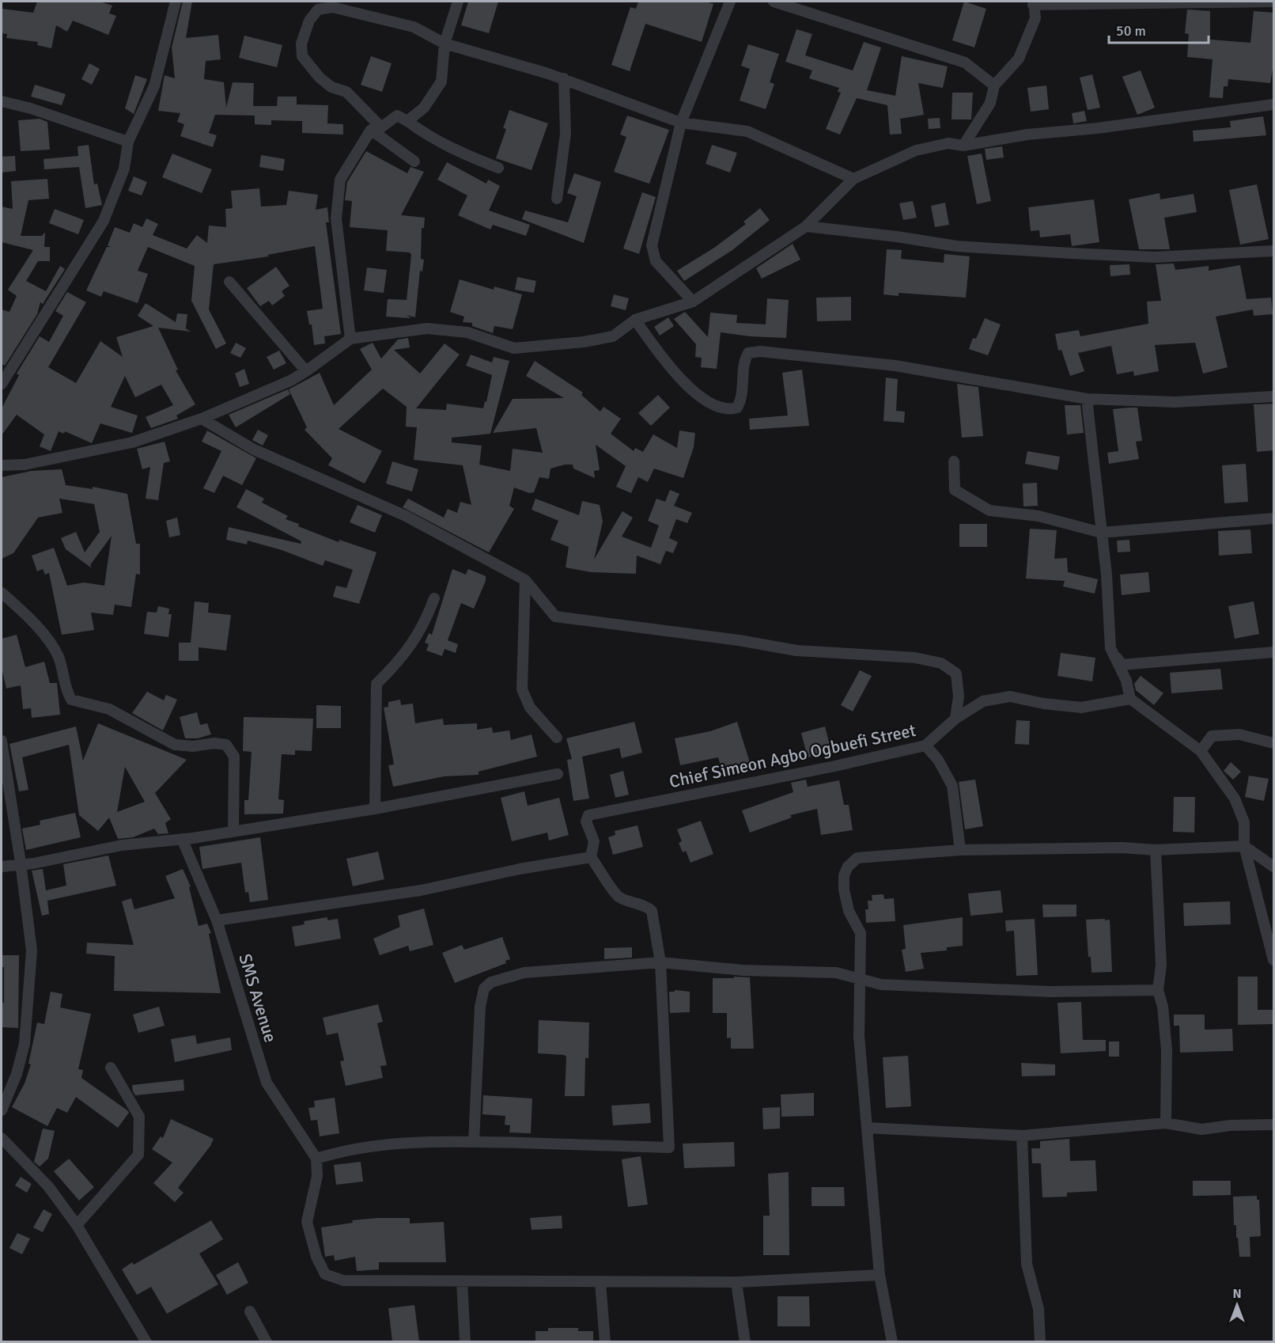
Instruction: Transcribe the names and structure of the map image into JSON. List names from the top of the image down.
{
  "streets": {
    "street": ["Chief Simeon Agbo Ogbuefi Street", "SMS Avenue"]
  },
  "scale_bar": "50 m",
  "north": "top"
}
